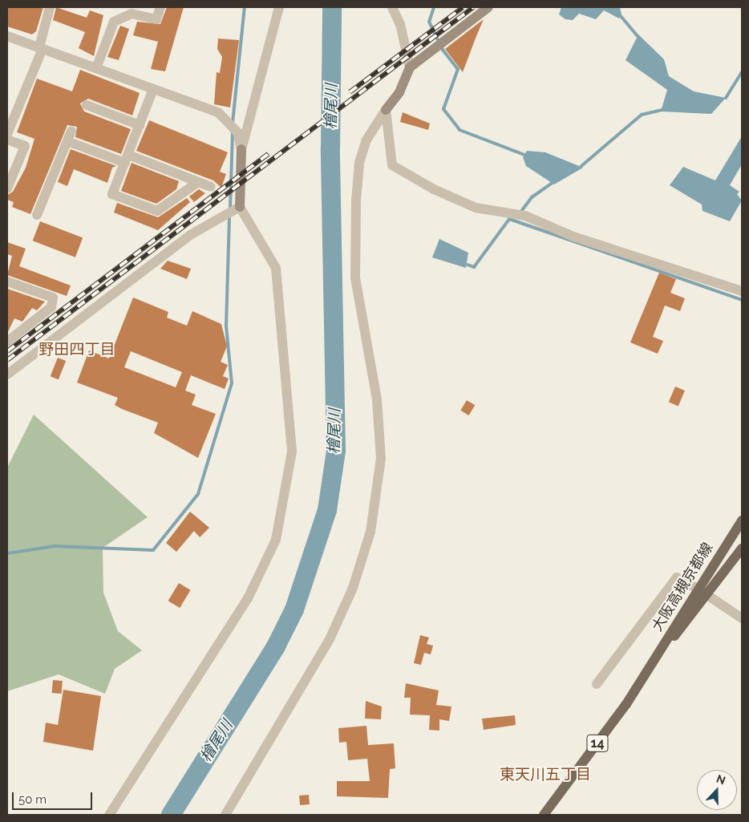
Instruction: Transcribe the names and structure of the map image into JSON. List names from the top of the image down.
{
  "streets": {
    "main road": ["大阪高槻京都線", "14"]
  },
  "districts": ["野田四丁目", "東天川五丁目"],
  "water": ["檜尾川"],
  "scale_bar": "50 m",
  "north": "top"
}
